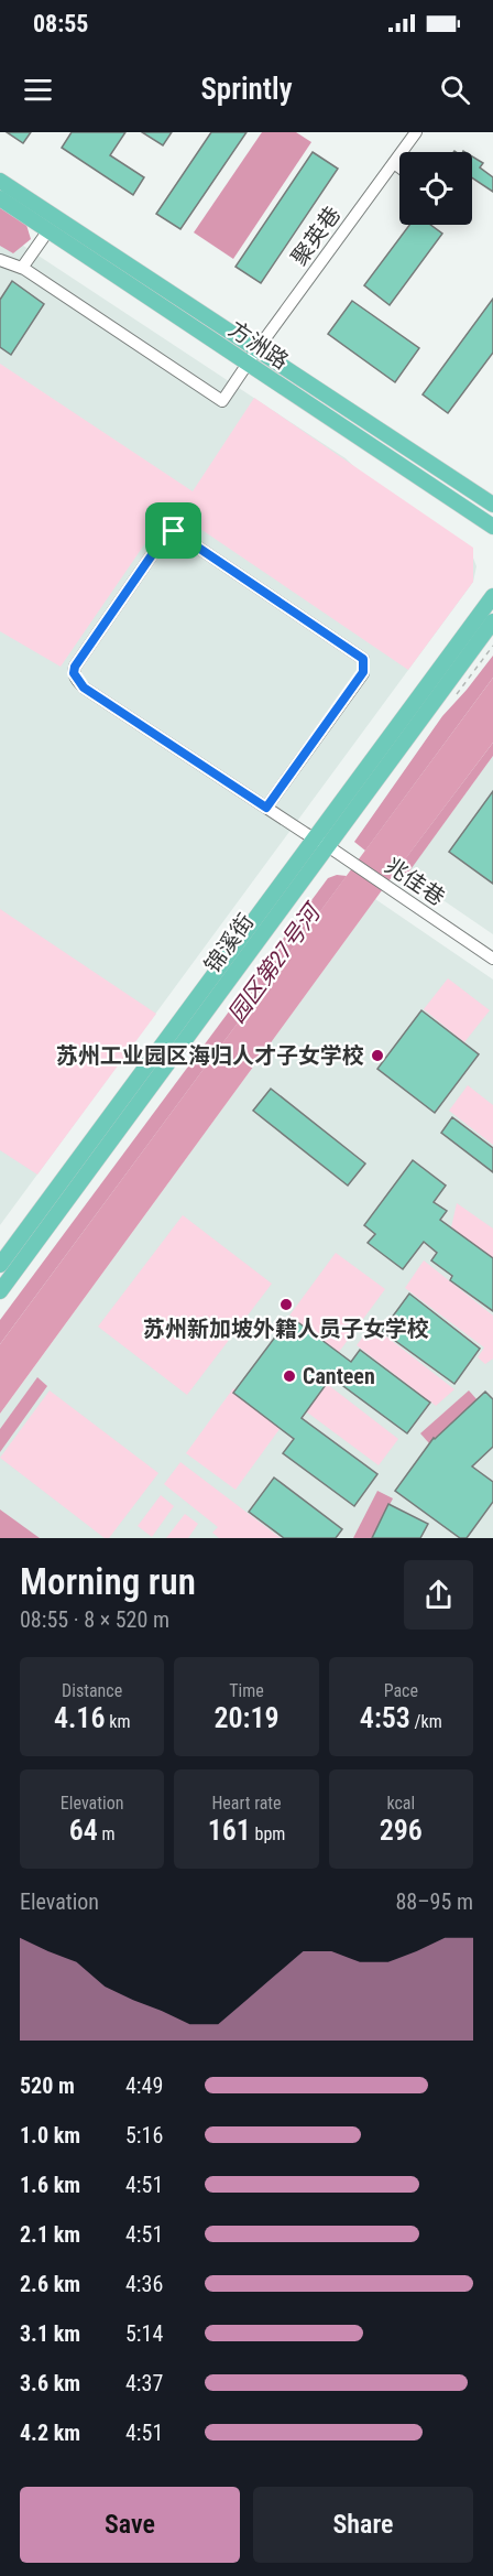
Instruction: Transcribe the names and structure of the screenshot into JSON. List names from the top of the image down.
{
  "streets": {
    "main road": ["方洲路", "锦溪街"],
    "street": ["聚英巷", "兆佳巷"]
  },
  "crossings": [
    ["聚英巷", "方洲路"],
    ["兆佳巷", "锦溪街"]
  ],
  "water": ["园区第27号河"],
  "places": ["苏州工业园区海归人才子女学校", "苏州新加坡外籍人员子女学校", "Canteen"],
  "page": {
    "status": "08:55",
    "header": "Sprintly",
    "heading": ["Morning run", "08:55 · 8 × 520 m"],
    "stats": [
      ["Distance", "4.16 km"],
      ["Time", "20:19"],
      ["Pace", "4:53 /km"],
      ["Elevation", "64 m"],
      ["Heart rate", "161 bpm"],
      ["kcal", "296"]
    ],
    "chart": ["Elevation", "88–95 m"],
    "list": [
      {
        "name": "520 m",
        "note": "4:49"
      },
      {
        "name": "1.0 km",
        "note": "5:16"
      },
      {
        "name": "1.6 km",
        "note": "4:51"
      },
      {
        "name": "2.1 km",
        "note": "4:51"
      },
      {
        "name": "2.6 km",
        "note": "4:36"
      },
      {
        "name": "3.1 km",
        "note": "5:14"
      },
      {
        "name": "3.6 km",
        "note": "4:37"
      },
      {
        "name": "4.2 km",
        "note": "4:51"
      }
    ],
    "buttons": ["Save", "Share"]
  }
}
